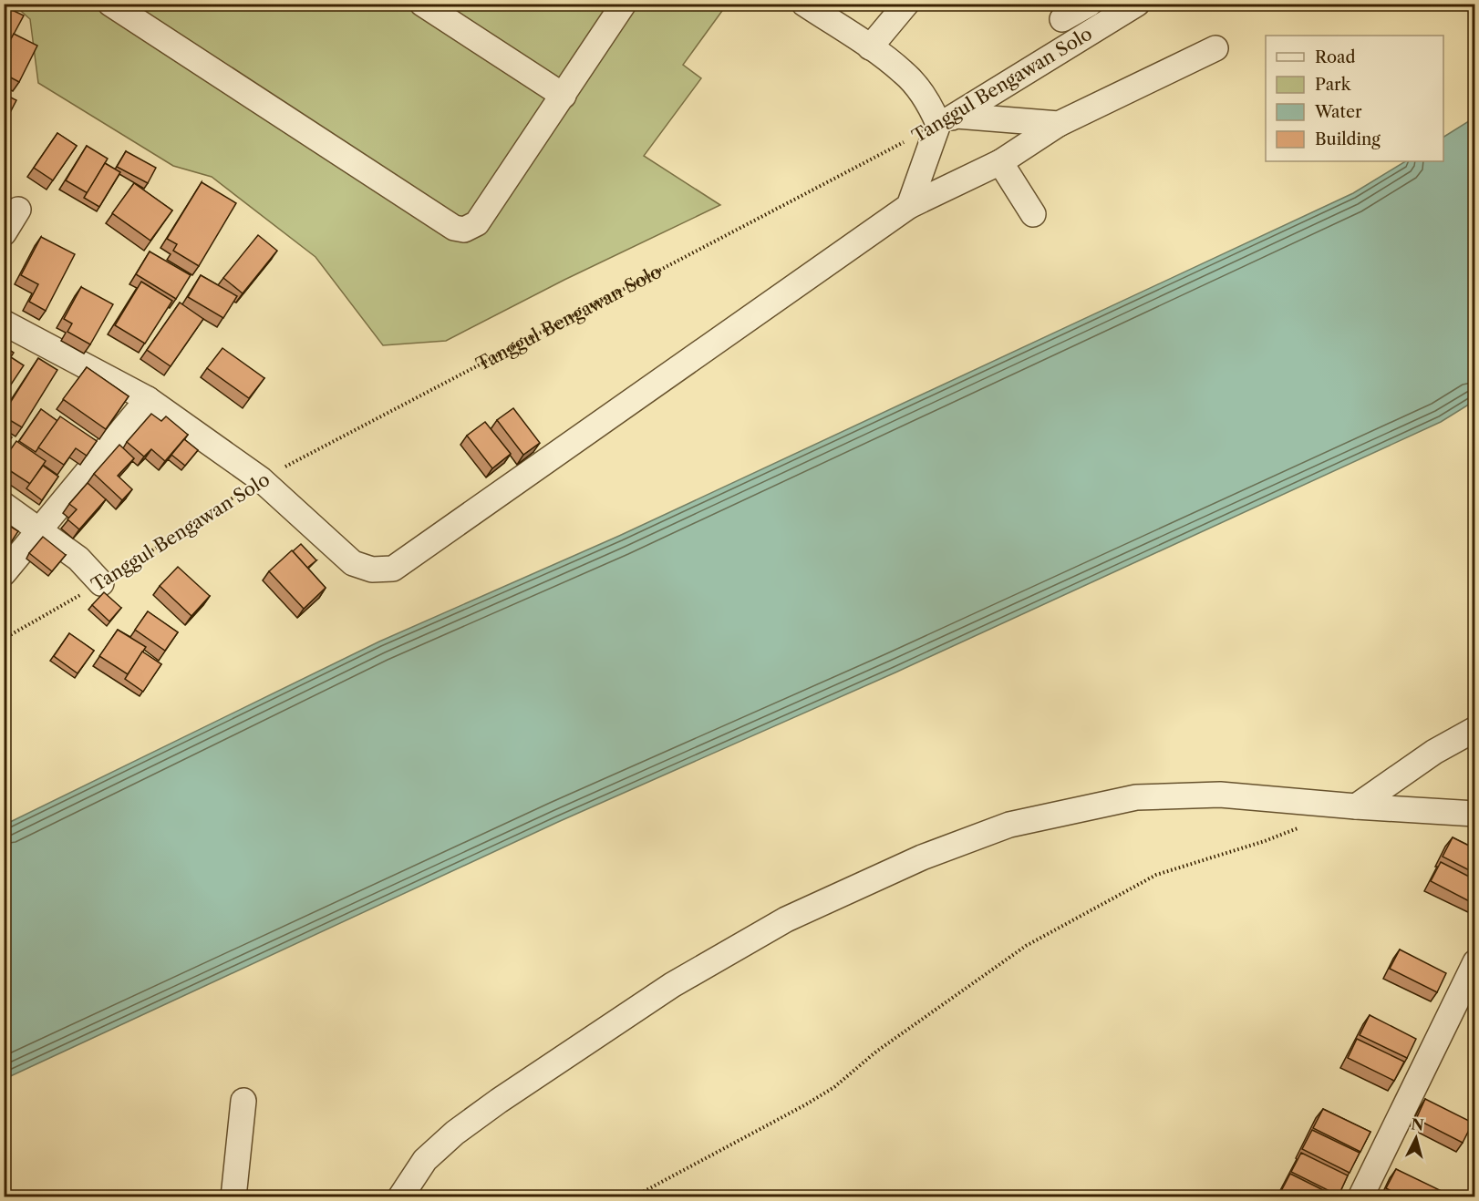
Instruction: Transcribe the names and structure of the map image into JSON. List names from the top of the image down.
{
  "streets": {
    "street": ["Tanggul Bengawan Solo"]
  },
  "legend": [
    "Road",
    "Park",
    "Water",
    "Building"
  ],
  "north": "top"
}
